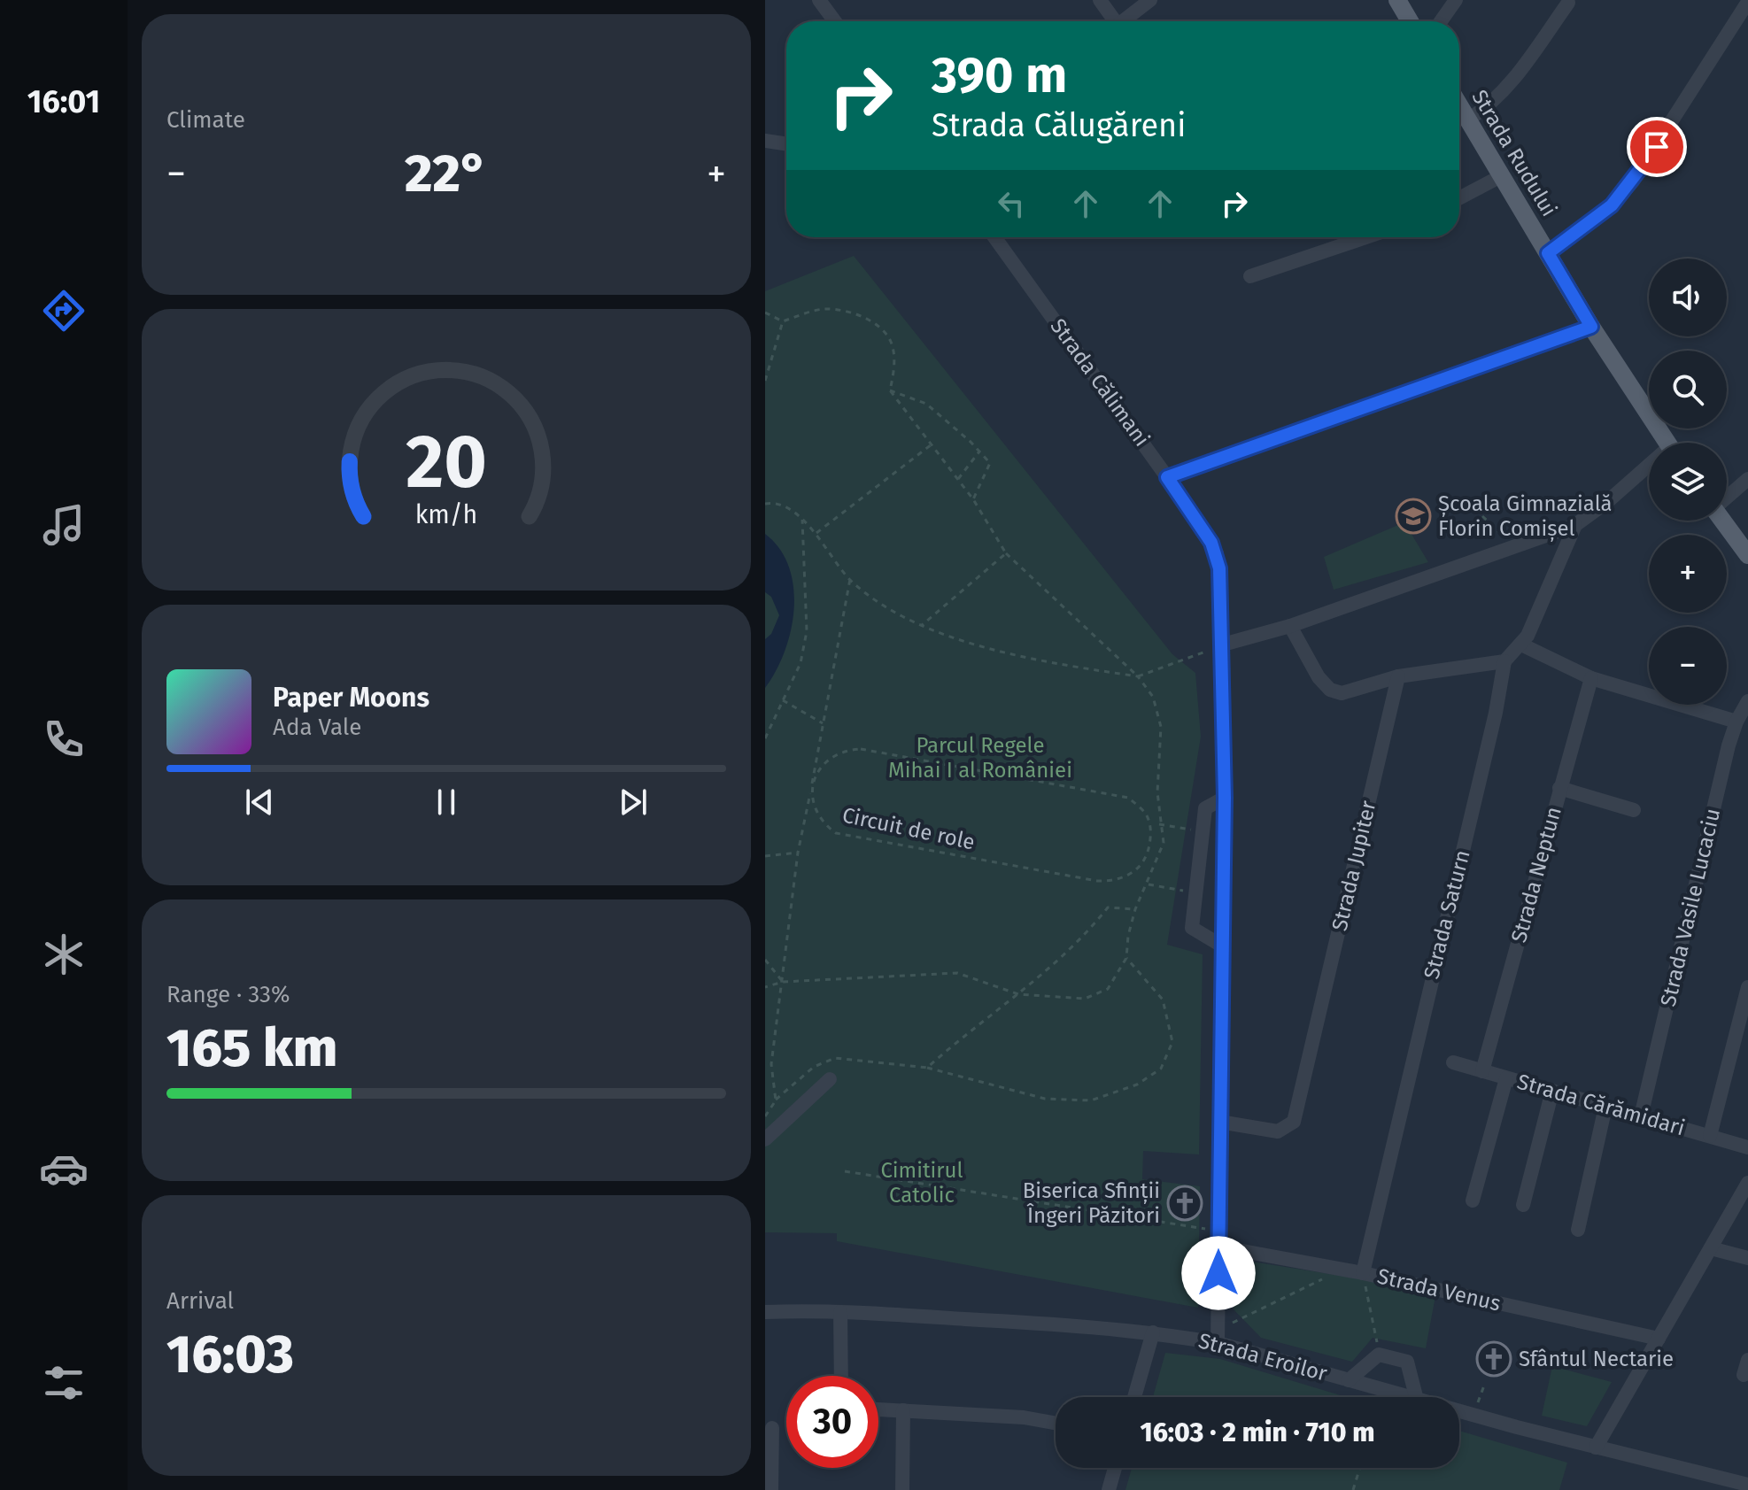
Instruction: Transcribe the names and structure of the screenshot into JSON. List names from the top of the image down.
{
  "streets": {
    "main road": ["Strada Rudului"],
    "street": [
      "Strada Călimani",
      "Strada Jupiter",
      "Strada Neptun",
      "Strada Vasile Lucaciu",
      "Strada Saturn",
      "Strada Cărămidari",
      "Strada Venus",
      "Strada Eroilor"
    ],
    "path": ["Circuit de role"]
  },
  "crossings": [
    ["Strada Călimani", "Strada Jupiter"],
    ["Strada Călimani", "Strada Venus"],
    ["Strada Călimani", "Strada Eroilor"],
    ["Strada Neptun", "Strada Cărămidari"],
    ["Strada Vasile Lucaciu", "Strada Cărămidari"],
    ["Strada Saturn", "Strada Venus"]
  ],
  "parks": ["Parcul Regele Mihai I al României", "Cimitirul Catolic"],
  "places": {
    "school or university": ["Școala Gimnazială Florin Comișel"],
    "church": ["Biserica Sfinții Îngeri Păzitori", "Sfântul Nectarie"]
  },
  "page": {
    "tabs": "16:01",
    "tile": [
      "Climate",
      ["Range · 33%", "165 km"],
      ["Arrival", "16:03"]
    ],
    "turn": ["390 m", "Strada Călugăreni"],
    "heat": ["−", "22°", "+"],
    "map_buttons": ["+", "−"],
    "song": ["Paper Moons", "Ada Vale"],
    "limit": "30",
    "trip": "16:03 · 2 min · 710 m",
    "gauge": ["20", "km/h"]
  }
}
